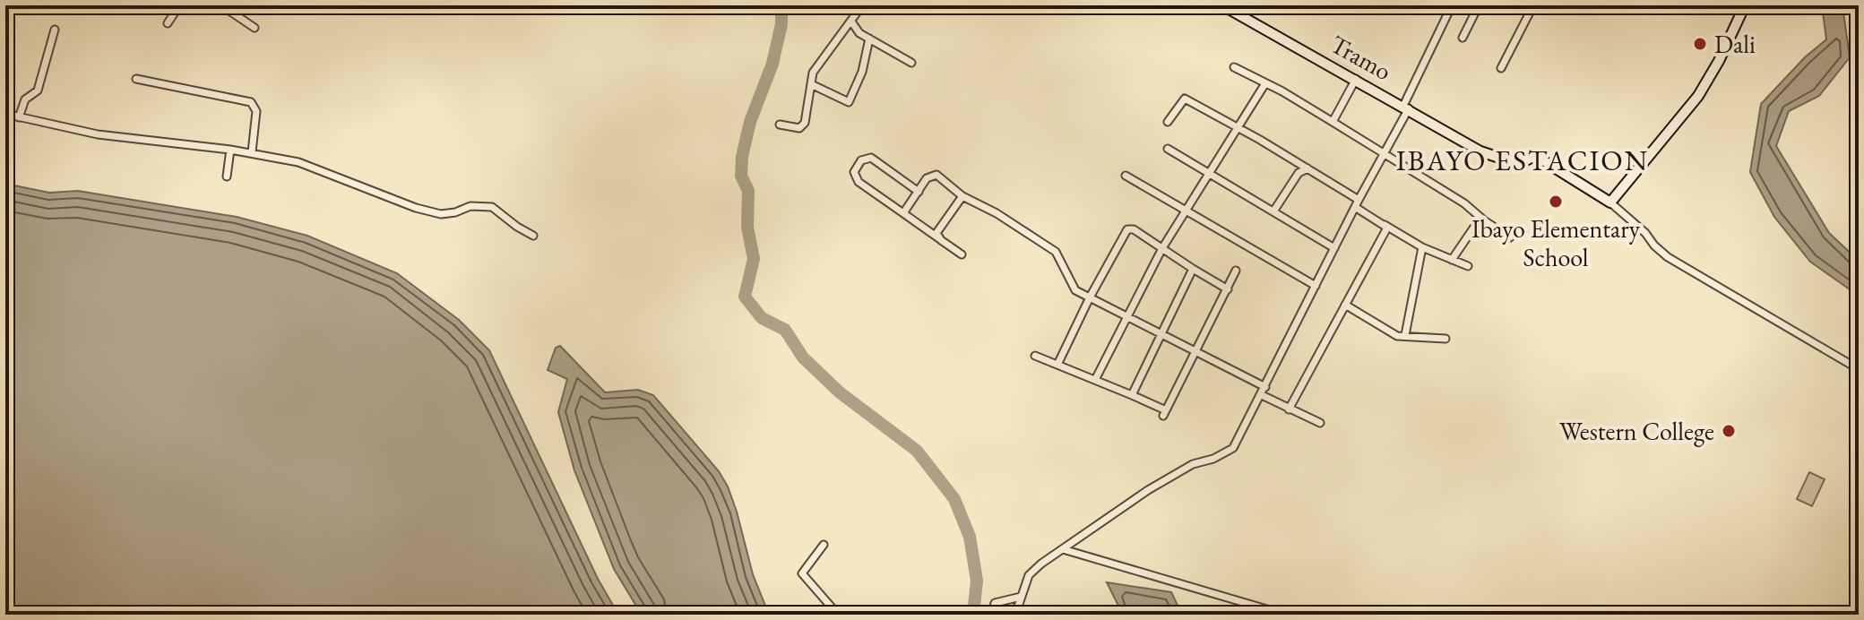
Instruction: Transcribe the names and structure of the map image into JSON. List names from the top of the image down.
{
  "streets": {
    "street": ["Tramo"]
  },
  "districts": ["IBAYO ESTACION"],
  "places": ["Dali", "Ibayo Elementary School", "Western College"]
}
